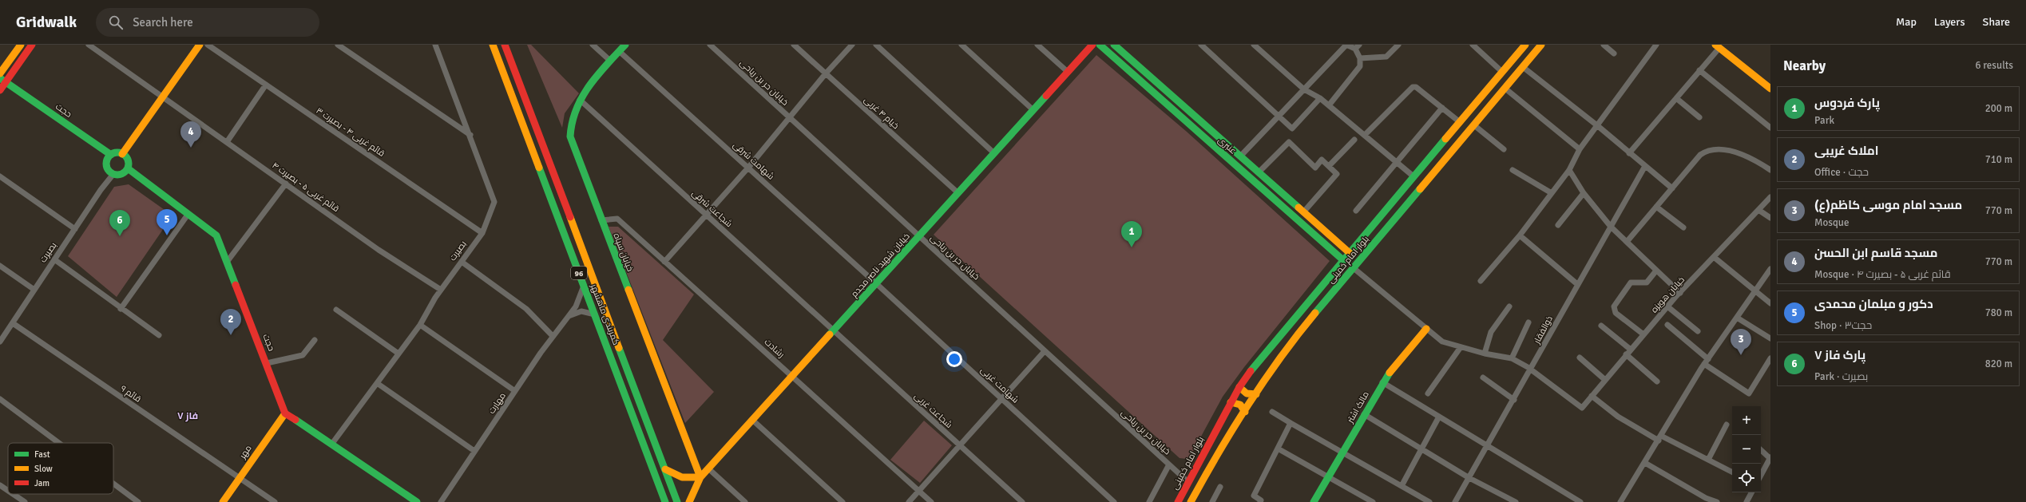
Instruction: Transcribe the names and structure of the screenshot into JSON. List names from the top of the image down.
{
  "streets": {
    "street": [
      "خیابان حر بن ریاحی",
      "حجت",
      "خیام ۴ غربی",
      "قائم غربی ۴ - بصیرت ۳",
      "عنبری",
      "شهامت شرقی",
      "قائم غربی ۵ - بصیرت ۴",
      "شجاعت شرقی",
      "بصیرت",
      "خیابان سپاه",
      "بلوار امام خمینی",
      "خیابان شهید ناصر مجدم",
      "96",
      "خیابان هویزه",
      "کمربندی ماهشهر",
      "ذوالفقار",
      "رشادت",
      "شهامت غربی",
      "قائم ۹",
      "مهارت",
      "مالک اشتر",
      "شجاعت غربی",
      "مهر"
    ]
  },
  "crossings": [
    ["خیابان حر بن ریاحی", "بلوار امام خمینی"],
    ["خیابان حر بن ریاحی", "خیابان شهید ناصر مجدم"],
    ["حجت", "بصیرت"],
    ["حجت", "مهر"],
    ["خیام ۴ غربی", "خیابان شهید ناصر مجدم"],
    ["قائم غربی ۴ - بصیرت ۳", "بصیرت"],
    ["عنبری", "بلوار امام خمینی"],
    ["شهامت شرقی", "خیابان سپاه"],
    ["شهامت شرقی", "خیابان شهید ناصر مجدم"],
    ["شهامت شرقی", "شهامت غربی"],
    ["قائم غربی ۵ - بصیرت ۴", "بصیرت"],
    ["شجاعت شرقی", "خیابان سپاه"],
    ["شجاعت شرقی", "خیابان شهید ناصر مجدم"],
    ["شجاعت شرقی", "شجاعت غربی"],
    ["بصیرت", "قائم ۹"],
    ["خیابان سپاه", "خیابان شهید ناصر مجدم"],
    ["خیابان سپاه", "رشادت"],
    ["خیابان شهید ناصر مجدم", "رشادت"],
    ["خیابان شهید ناصر مجدم", "شهامت غربی"],
    ["خیابان شهید ناصر مجدم", "شجاعت غربی"],
    ["خیابان هویزه", "ذوالفقار"],
    ["کمربندی ماهشهر", "مهارت"],
    ["قائم ۹", "مهر"]
  ],
  "districts": ["فاز ۷"],
  "legend": ["Fast", "Slow", "Jam"],
  "page": {
    "header": "Gridwalk",
    "search": "Search here",
    "nav": ["Map", "Layers", "Share"],
    "heading": ["Nearby", "6 results"],
    "list": [
      {
        "mark": "1",
        "name": "پارک فردوس",
        "note": "Park",
        "value": "200 m"
      },
      {
        "mark": "2",
        "name": "املاک غریبی",
        "note": "Office · حجت",
        "value": "710 m"
      },
      {
        "mark": "3",
        "name": "مسجد امام موسی کاظم(ع)",
        "note": "Mosque",
        "value": "770 m"
      },
      {
        "mark": "4",
        "name": "مسجد قاسم ابن الحسن",
        "note": "Mosque · قائم غربی ۵ - بصیرت ۴",
        "value": "770 m"
      },
      {
        "mark": "5",
        "name": "دکور و مبلمان محمدی",
        "note": "Shop · حجت۳",
        "value": "780 m"
      },
      {
        "mark": "6",
        "name": "پارک فاز ۷",
        "note": "Park · بصیرت",
        "value": "820 m"
      }
    ],
    "pins": [
      "4",
      "5",
      "6",
      "1",
      "2",
      "3"
    ],
    "map_buttons": ["+", "−"]
  }
}
